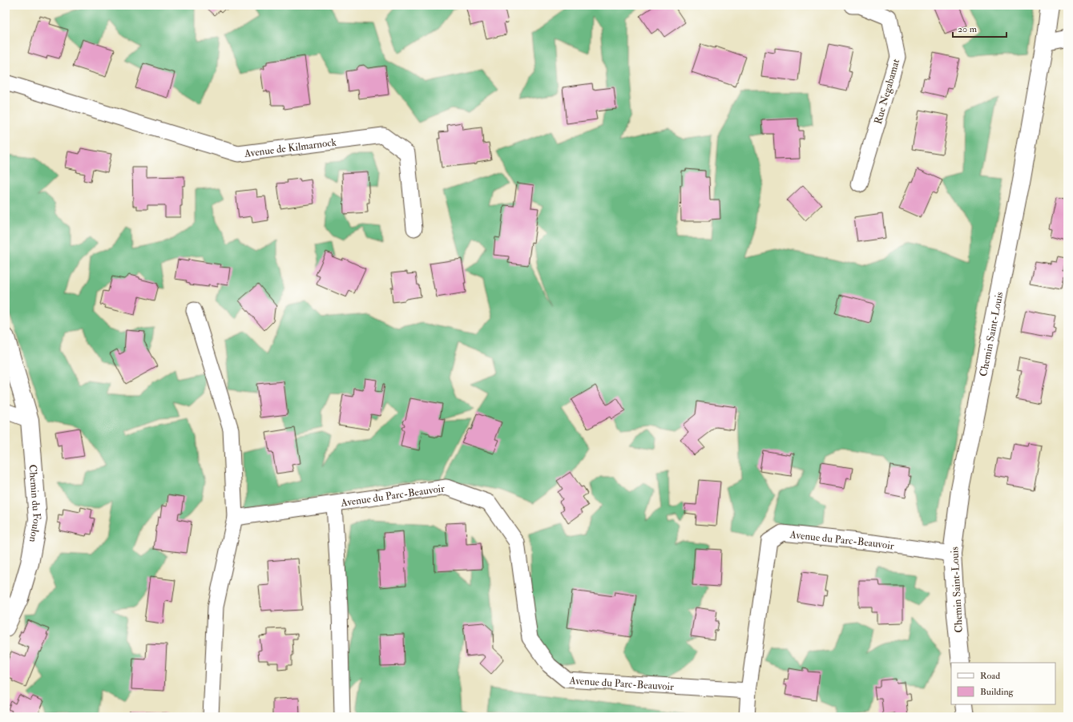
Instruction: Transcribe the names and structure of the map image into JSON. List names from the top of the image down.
{
  "streets": {
    "street": [
      "Rue Negabamat",
      "Avenue de Kilmarnock",
      "Chemin Saint-Louis",
      "Avenue du Parc-Beauvoir",
      "Chemin du Foulon"
    ]
  },
  "crossings": [
    ["Chemin Saint-Louis", "Avenue du Parc-Beauvoir"]
  ],
  "legend": ["Road", "Building"],
  "scale_bar": "20 m"
}
